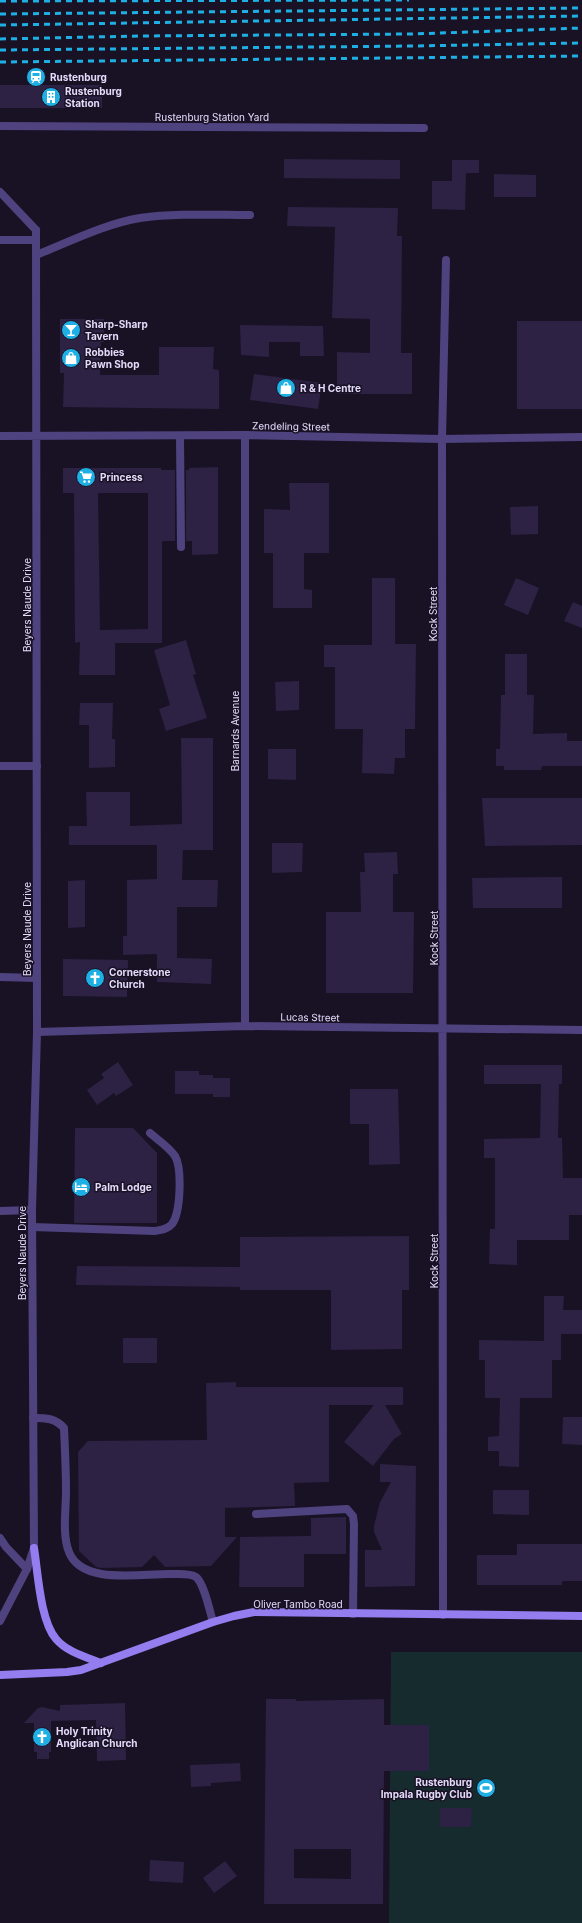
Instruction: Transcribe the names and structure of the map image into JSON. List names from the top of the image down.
{
  "streets": {
    "main road": ["Oliver Tambo Road"],
    "street": [
      "Rustenburg Station Yard",
      "Zendeling Street",
      "Beyers Naude Drive",
      "Kock Street",
      "Barnards Avenue",
      "Lucas Street"
    ]
  },
  "crossings": [
    ["Zendeling Street", "Beyers Naude Drive"],
    ["Zendeling Street", "Kock Street"],
    ["Zendeling Street", "Barnards Avenue"],
    ["Beyers Naude Drive", "Lucas Street"],
    ["Kock Street", "Lucas Street"],
    ["Kock Street", "Oliver Tambo Road"],
    ["Barnards Avenue", "Lucas Street"]
  ],
  "places": {
    "station": ["Rustenburg"],
    "building": ["Rustenburg Station"],
    "bar": ["Sharp-Sharp Tavern"],
    "shop": ["Robbies Pawn Shop", "R & H Centre"],
    "supermarket": ["Princess"],
    "church": ["Cornerstone Church", "Holy Trinity Anglican Church"],
    "hotel": ["Palm Lodge"],
    "sports": ["Rustenburg Impala Rugby Club"]
  }
}
